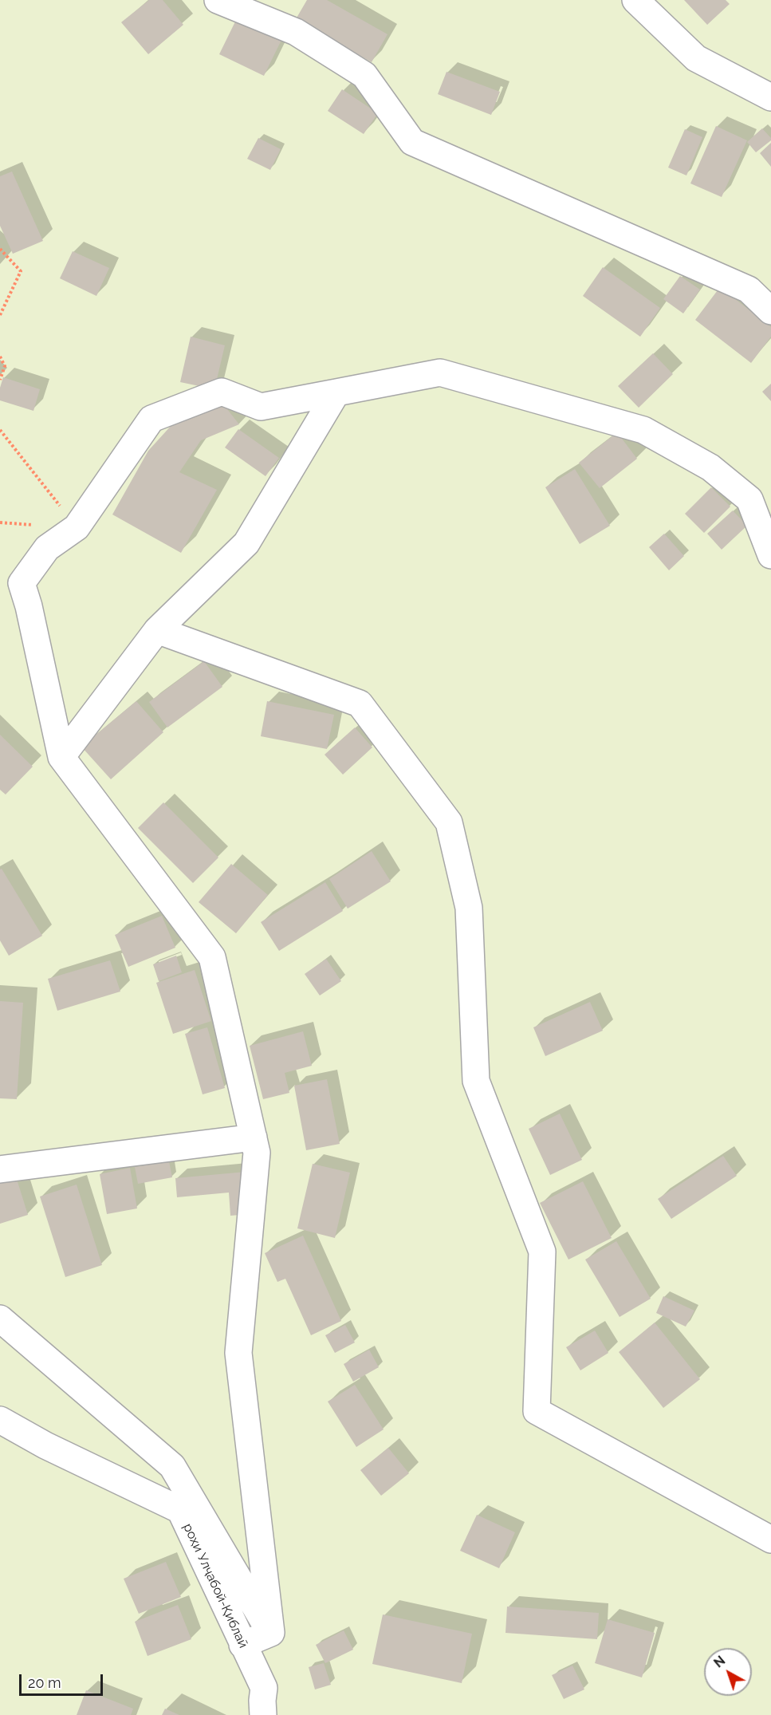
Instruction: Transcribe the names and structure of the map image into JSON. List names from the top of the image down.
{
  "streets": {
    "street": ["роҳи Улҷабой-Қиблаӣ"]
  },
  "scale_bar": "20 m",
  "north": "top left"
}
